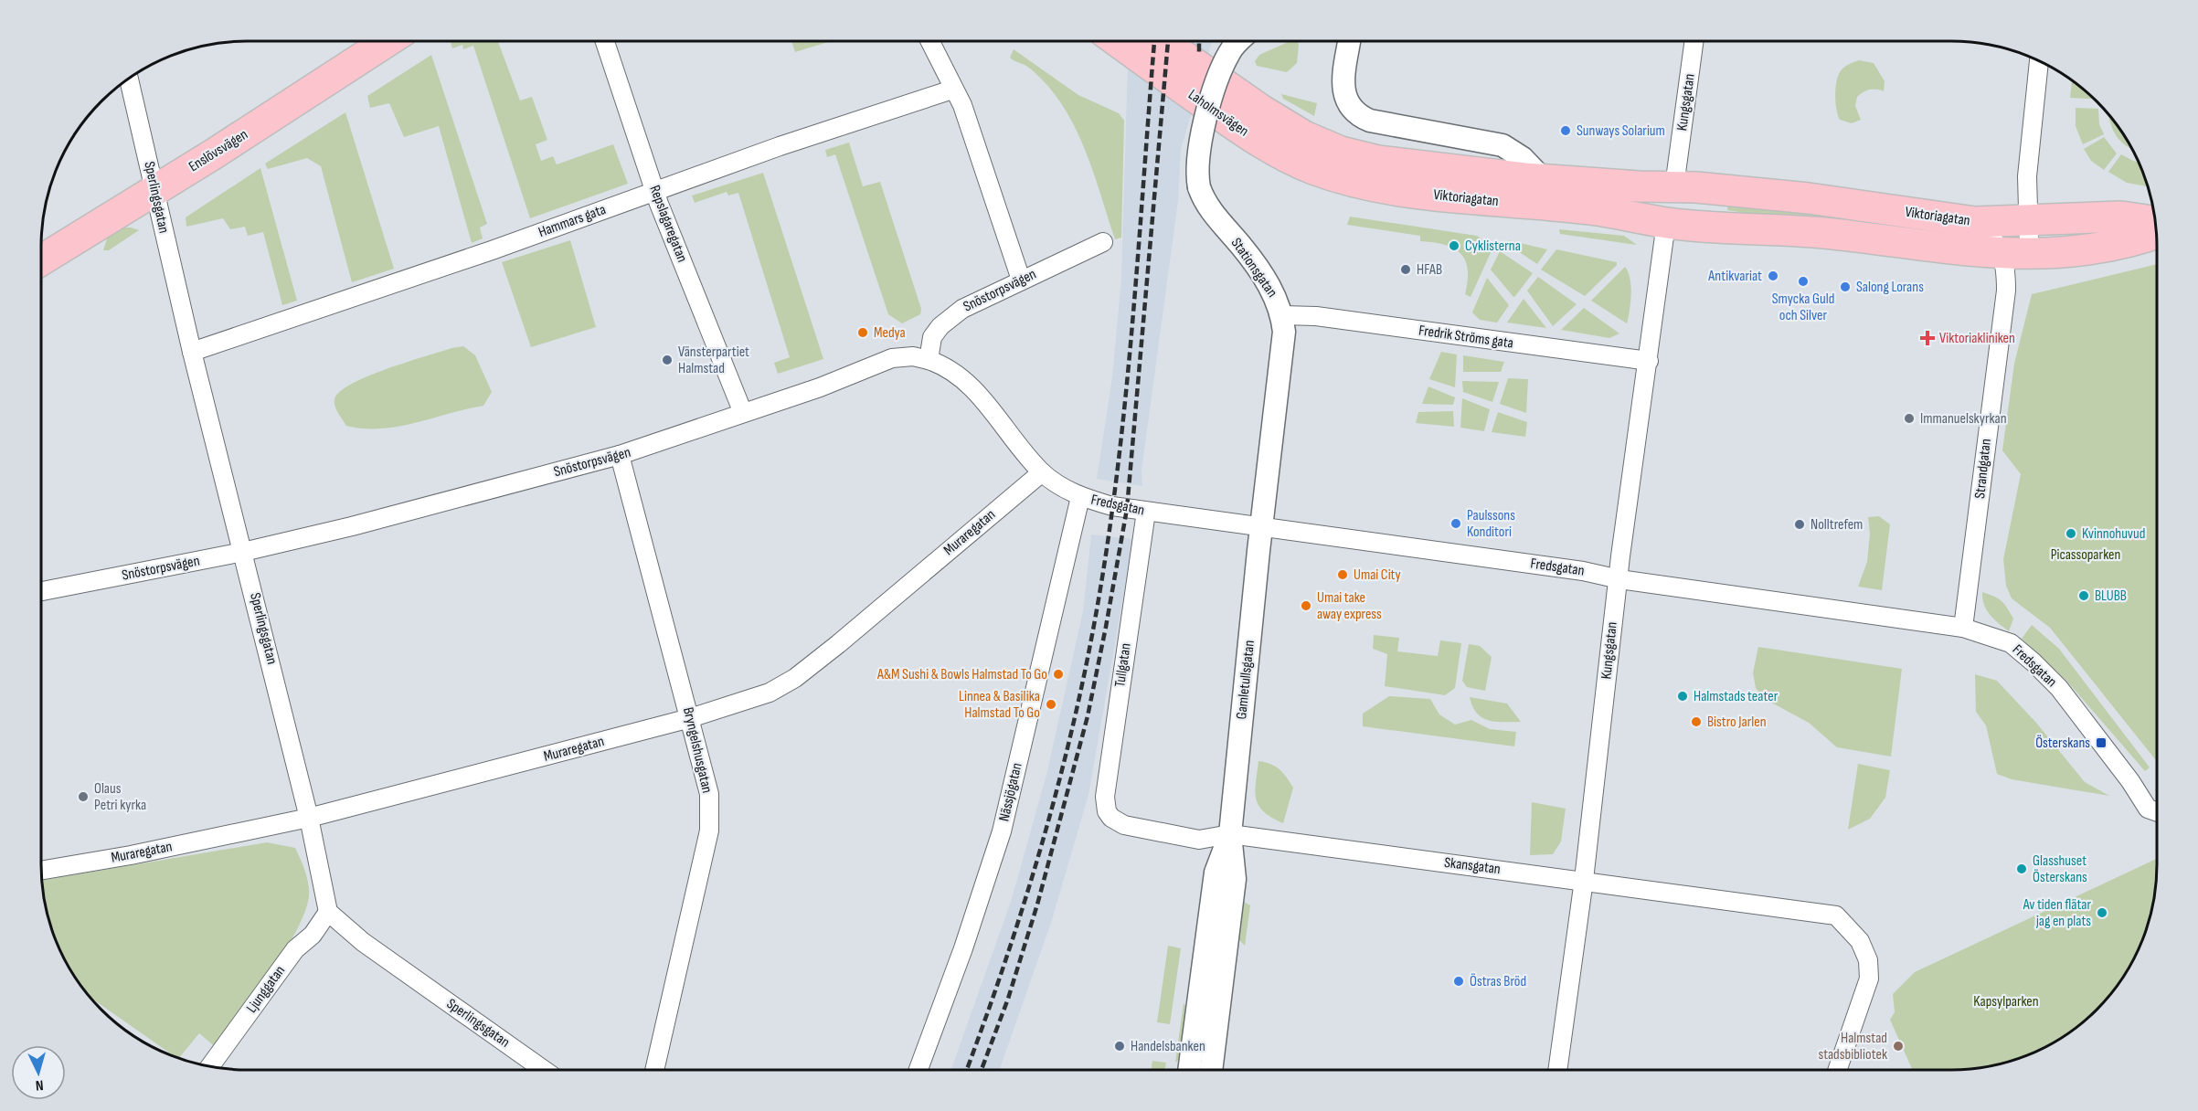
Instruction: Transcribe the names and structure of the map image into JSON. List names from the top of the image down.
{
  "streets": {
    "highway": ["Laholmsvägen", "Enslövsvägen", "Viktoriagatan"],
    "street": [
      "Kungsgatan",
      "Sperlingsgatan",
      "Hammars gata",
      "Repslagaregatan",
      "Stationsgatan",
      "Snöstorpsvägen",
      "Fredrik Ströms gata",
      "Strandgatan",
      "Fredsgatan",
      "Muraregatan",
      "Tullgatan",
      "Gamletullsgatan",
      "Bryngelshusgatan",
      "Nässjögatan",
      "Skansgatan",
      "Ljunggatan"
    ]
  },
  "crossings": [
    ["Kungsgatan", "Viktoriagatan"],
    ["Kungsgatan", "Fredrik Ströms gata"],
    ["Kungsgatan", "Fredsgatan"],
    ["Kungsgatan", "Skansgatan"],
    ["Laholmsvägen", "Viktoriagatan"],
    ["Enslövsvägen", "Sperlingsgatan"],
    ["Sperlingsgatan", "Hammars gata"],
    ["Sperlingsgatan", "Snöstorpsvägen"],
    ["Sperlingsgatan", "Muraregatan"],
    ["Sperlingsgatan", "Ljunggatan"],
    ["Viktoriagatan", "Strandgatan"],
    ["Hammars gata", "Repslagaregatan"],
    ["Repslagaregatan", "Snöstorpsvägen"],
    ["Stationsgatan", "Fredrik Ströms gata"],
    ["Stationsgatan", "Fredsgatan"],
    ["Stationsgatan", "Gamletullsgatan"],
    ["Snöstorpsvägen", "Fredsgatan"],
    ["Snöstorpsvägen", "Bryngelshusgatan"],
    ["Strandgatan", "Fredsgatan"],
    ["Fredsgatan", "Muraregatan"],
    ["Fredsgatan", "Tullgatan"],
    ["Fredsgatan", "Gamletullsgatan"],
    ["Fredsgatan", "Nässjögatan"],
    ["Muraregatan", "Bryngelshusgatan"],
    ["Tullgatan", "Skansgatan"],
    ["Gamletullsgatan", "Skansgatan"]
  ],
  "parks": ["Picassoparken", "Kapsylparken"],
  "places": {
    "other": [
      "Sunways Solarium",
      "Cyklisterna",
      "HFAB",
      "Antikvariat",
      "Smycka Guld och Silver",
      "Salong Lorans",
      "Medya",
      "Vänsterpartiet Halmstad",
      "Immanuelskyrkan",
      "Paulssons Konditori",
      "Nolltrefem",
      "Kvinnohuvud",
      "Umai City",
      "BLUBB",
      "Umai take away express",
      "A&M Sushi & Bowls Halmstad To Go",
      "Halmstads teater",
      "Linnea & Basilika Halmstad To Go",
      "Bistro Jarlen",
      "Olaus Petri kyrka",
      "Glasshuset Österskans",
      "Av tiden flätar jag en plats",
      "Östras Bröd",
      "Handelsbanken",
      "Halmstad stadsbibliotek"
    ],
    "health": ["Viktoriakliniken"],
    "transit": ["Österskans"]
  },
  "north": "bottom"
}
